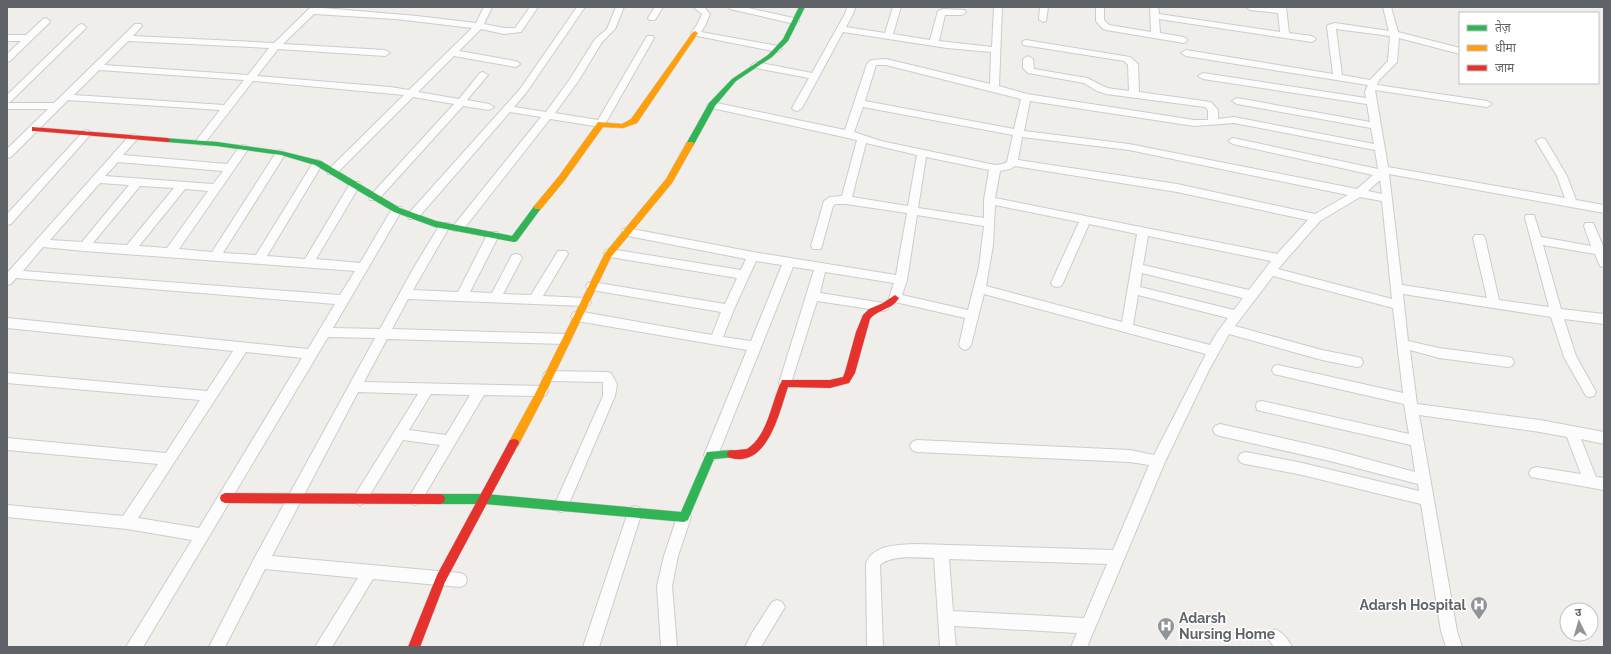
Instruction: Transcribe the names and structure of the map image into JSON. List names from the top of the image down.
{
  "places": {
    "hospital": ["Adarsh Hospital", "Adarsh Nursing Home"]
  },
  "legend": ["तेज़", "धीमा", "जाम"],
  "north": "top"
}
